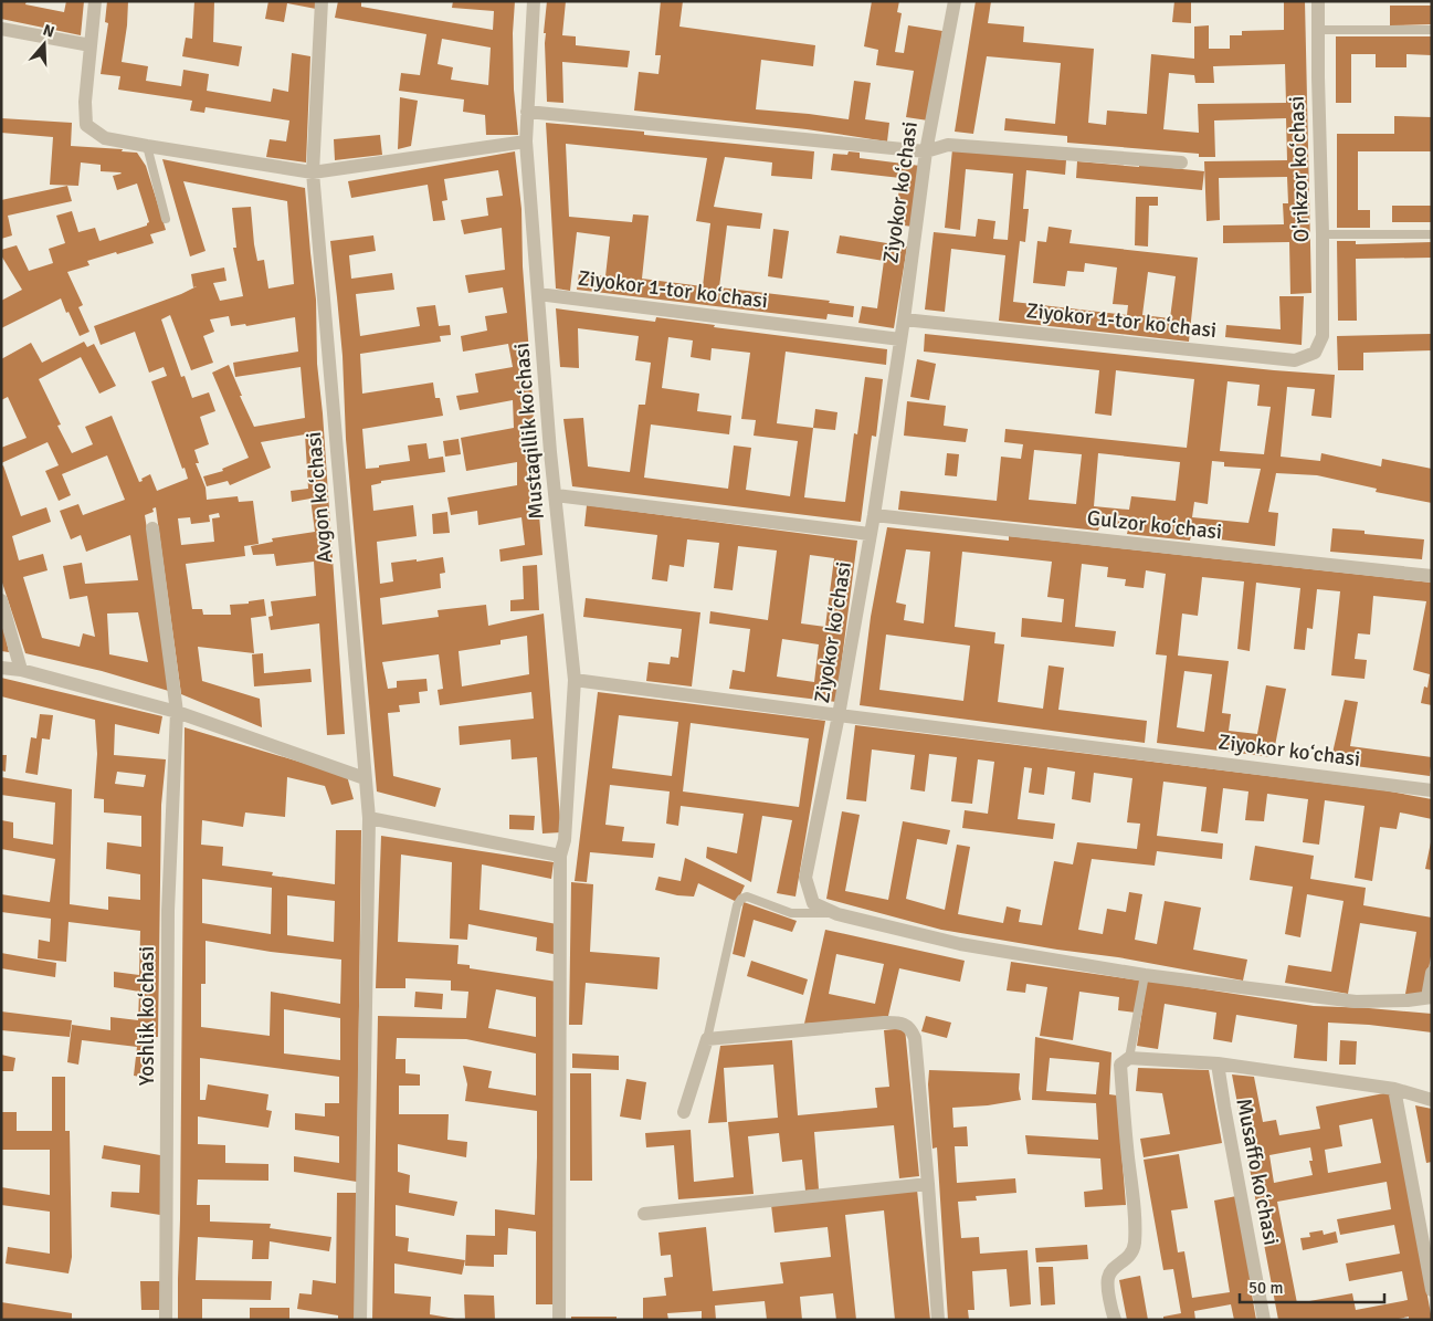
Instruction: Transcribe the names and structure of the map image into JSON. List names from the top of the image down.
{
  "streets": {
    "street": [
      "O'rikzor koʻchasi",
      "Ziyokor koʻchasi",
      "Ziyokor 1-tor koʻchasi",
      "Mustaqillik koʻchasi",
      "Avgon koʻchasi",
      "Gulzor koʻchasi",
      "Yoshlik koʻchasi",
      "Musaffo koʻchasi"
    ]
  },
  "crossings": [
    ["O'rikzor koʻchasi", "Ziyokor 1-tor koʻchasi"],
    ["Ziyokor koʻchasi", "Ziyokor 1-tor koʻchasi"],
    ["Ziyokor koʻchasi", "Gulzor koʻchasi"],
    ["Ziyokor 1-tor koʻchasi", "Mustaqillik koʻchasi"]
  ],
  "scale_bar": "50 m",
  "north": "top"
}
